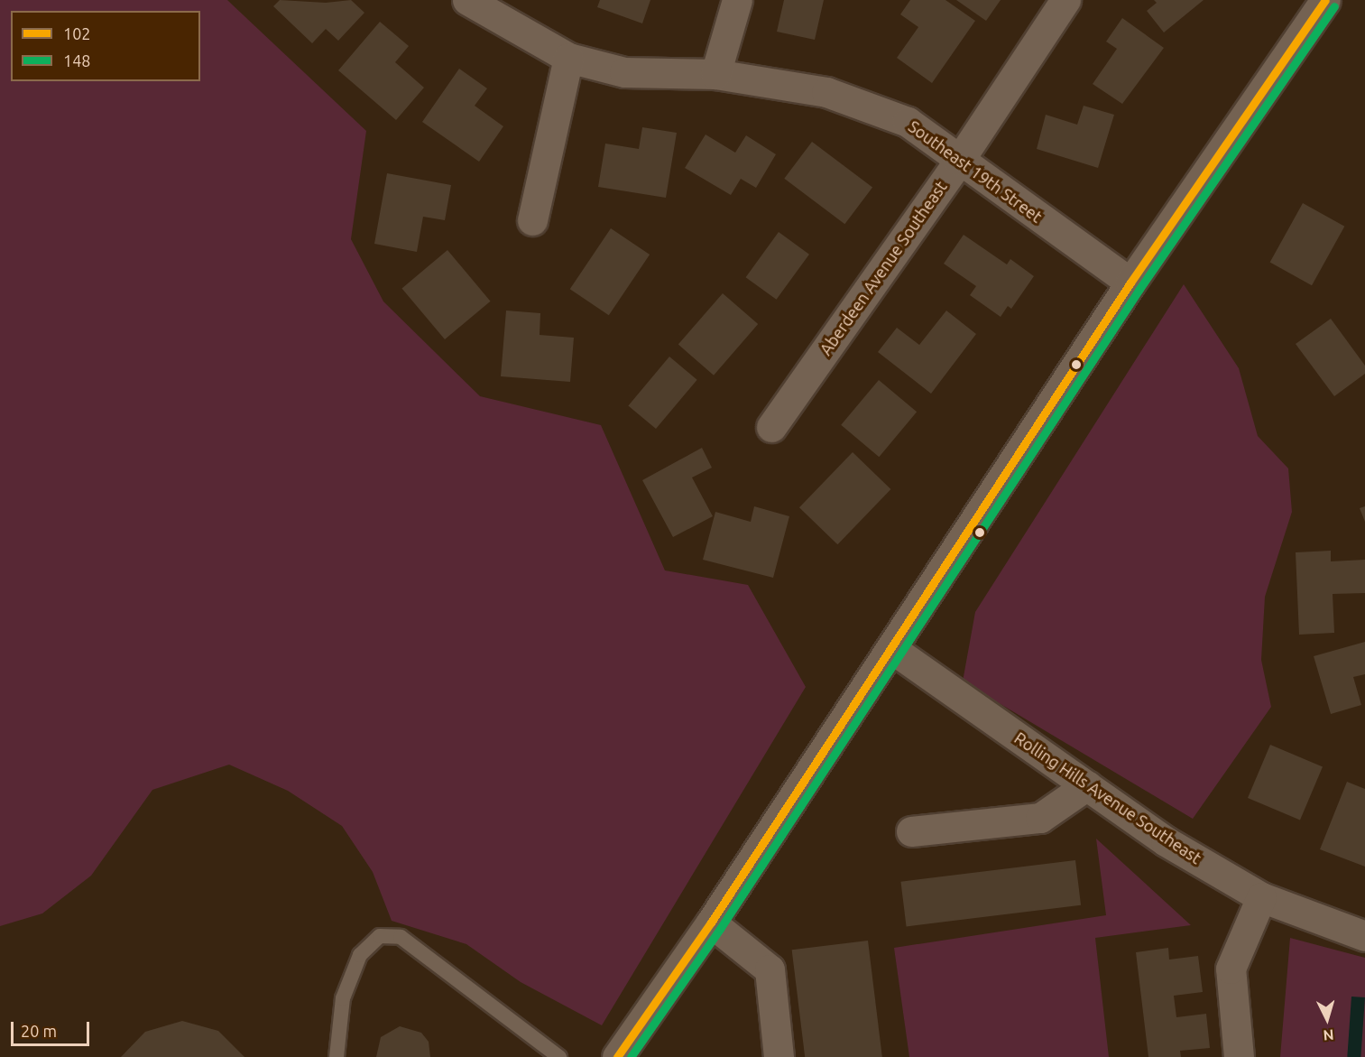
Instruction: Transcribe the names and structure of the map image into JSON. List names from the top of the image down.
{
  "streets": {
    "street": ["Southeast 19th Street", "Aberdeen Avenue Southeast", "Rolling Hills Avenue Southeast"]
  },
  "crossings": [
    ["Southeast 19th Street", "Aberdeen Avenue Southeast"]
  ],
  "lines": ["transit line 102", "transit line 148"],
  "legend": ["102", "148"],
  "scale_bar": "20 m",
  "north": "bottom"
}
